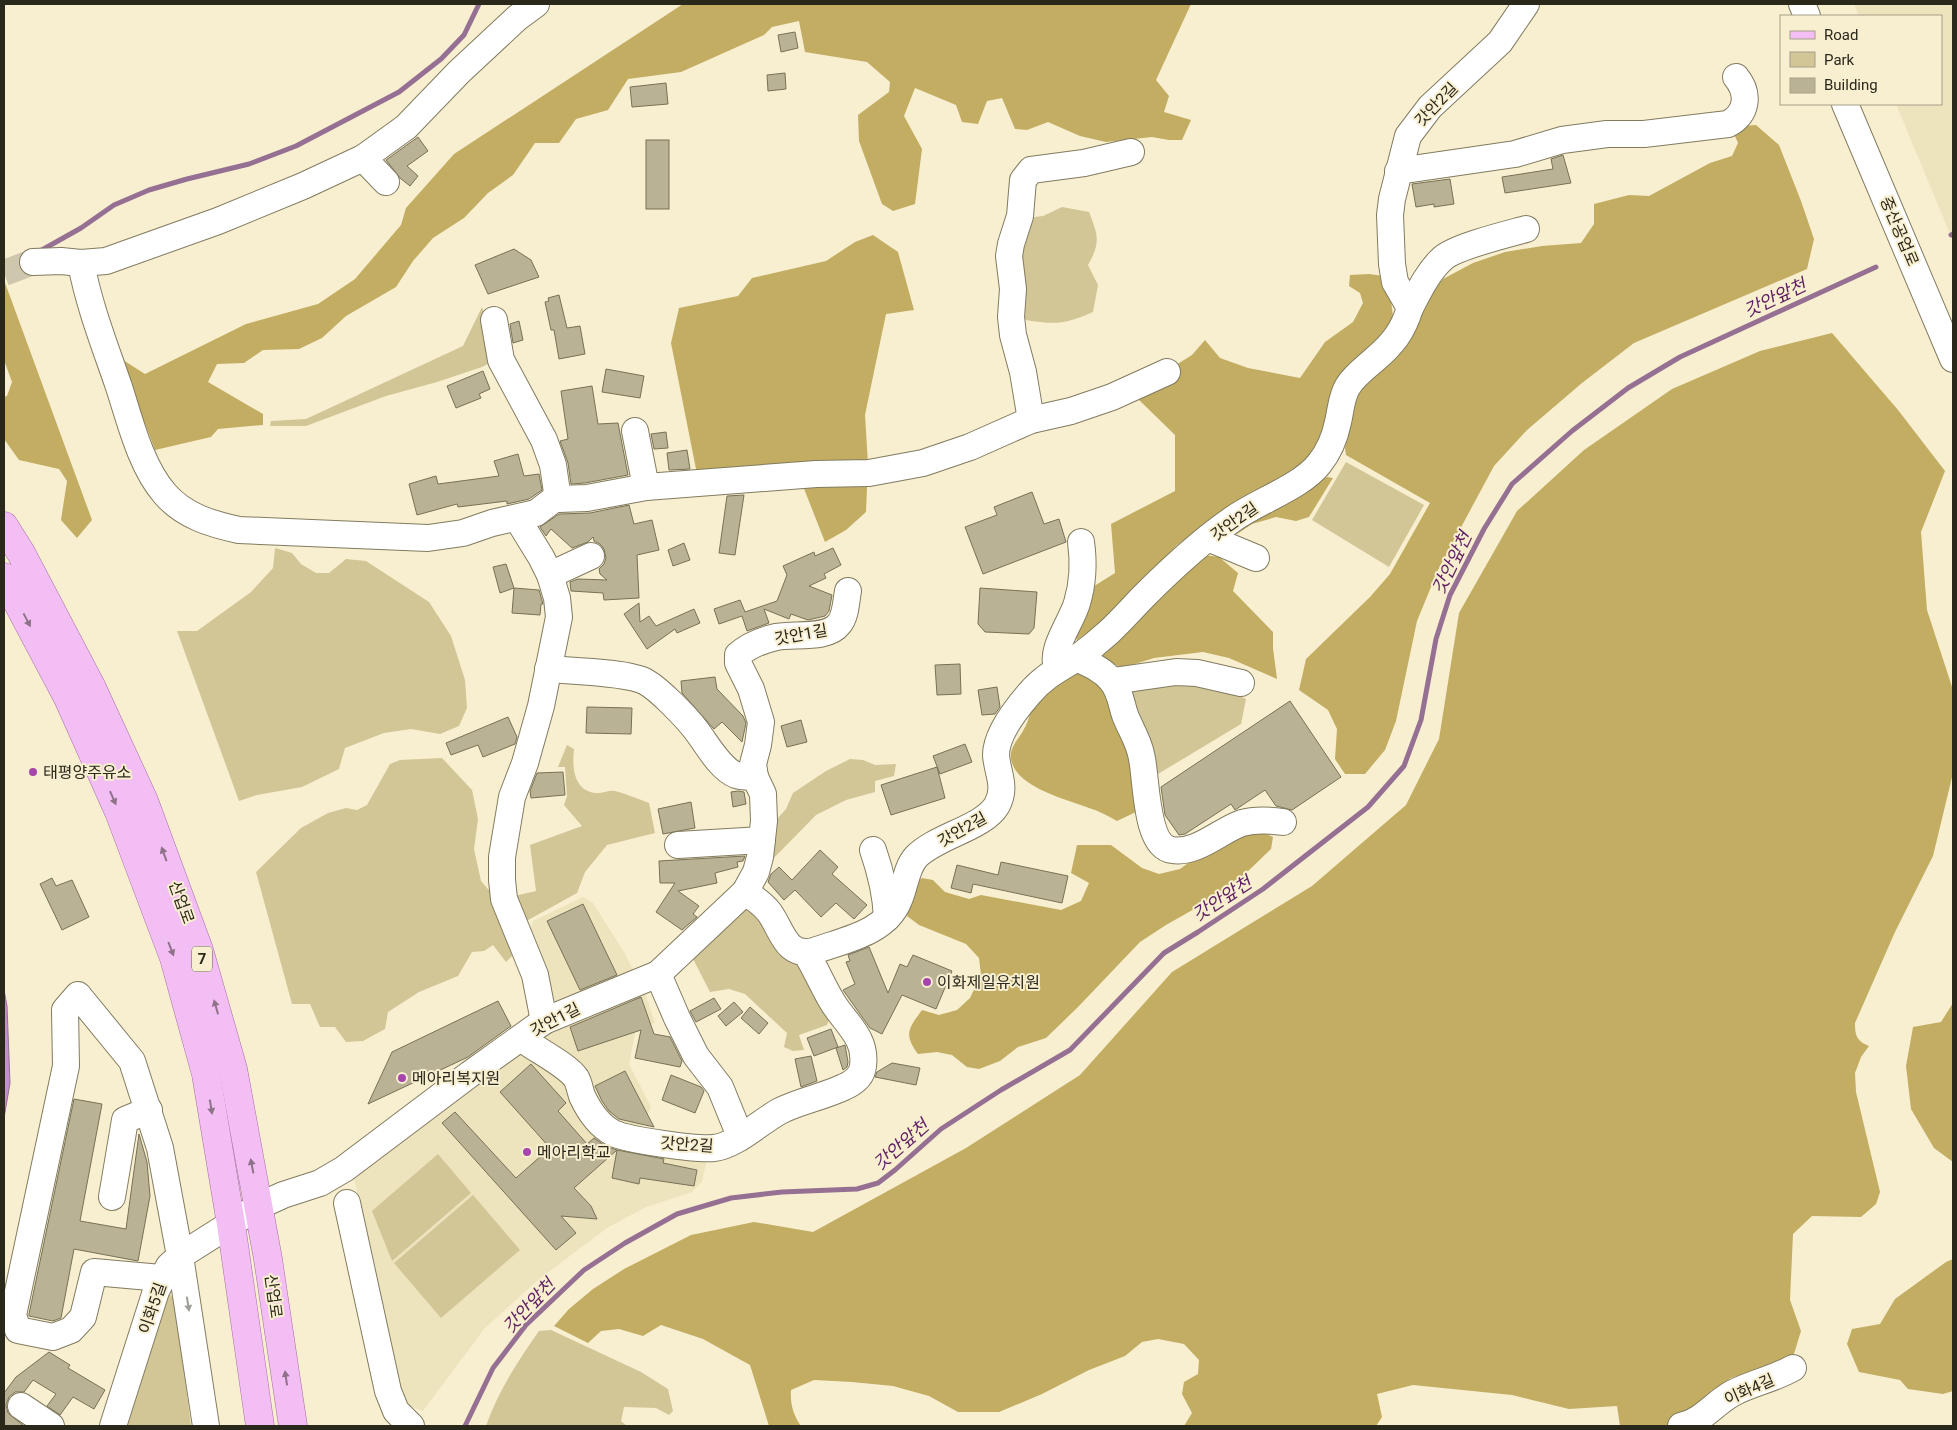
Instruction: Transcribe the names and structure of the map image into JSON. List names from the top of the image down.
{
  "streets": {
    "main road": ["산업로", "7"],
    "street": [
      "갓안2길",
      "중산공업로",
      "갓안1길",
      "이화5길",
      "이화4길"
    ]
  },
  "crossings": [
    ["갓안2길", "갓안1길"],
    ["갓안1길", "산업로"],
    ["갓안1길", "이화5길"],
    ["산업로", "이화5길"]
  ],
  "water": ["갓안앞천"],
  "places": [
    "태평양주유소",
    "이화제일유치원",
    "메아리복지원",
    "메아리학교"
  ],
  "legend": ["Road", "Park", "Building"]
}
